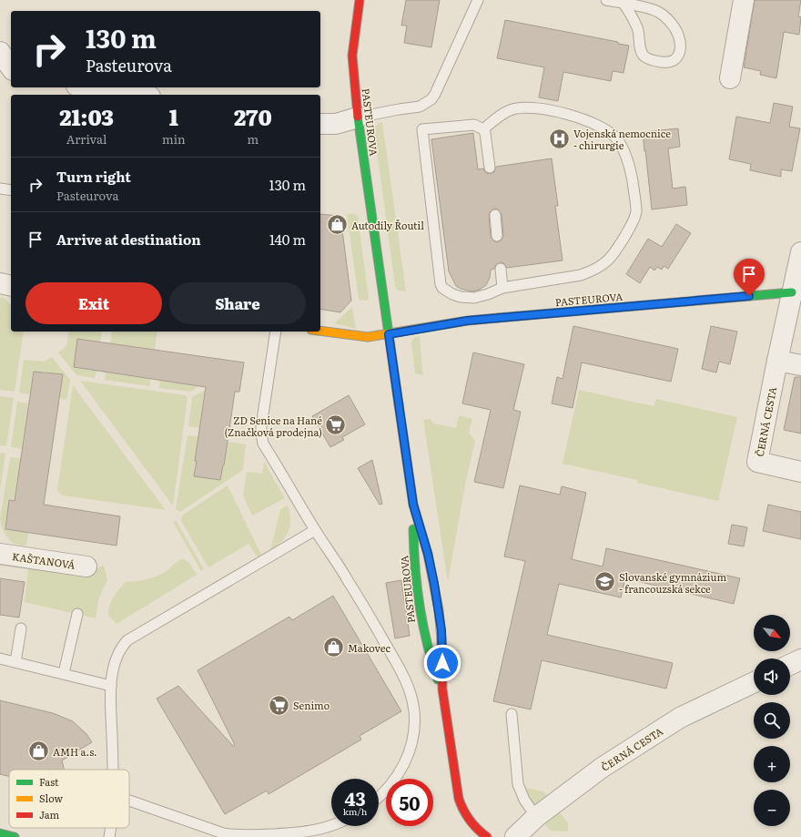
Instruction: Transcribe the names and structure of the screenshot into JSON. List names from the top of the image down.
{
  "streets": {
    "main road": ["PASTEUROVA"],
    "street": ["ČERNÁ CESTA", "KAŠTANOVÁ"]
  },
  "crossings": [
    ["PASTEUROVA", "ČERNÁ CESTA"]
  ],
  "places": {
    "hospital": ["Vojenská nemocnice - chirurgie"],
    "shop": ["Autodíly Řoutil", "Makovec", "AMH a.s."],
    "supermarket": ["ZD Senice na Hané (Značková prodejna)", "Senimo"],
    "school or university": ["Slovanské gymnázium - francouzská sekce"]
  },
  "legend": ["Fast", "Slow", "Jam"],
  "north": "bottom right",
  "page": {
    "turn": ["130 m", "Pasteurova"],
    "eta": [
      "21:03",
      "Arrival",
      "1",
      "min",
      "270",
      "m"
    ],
    "list": [
      {
        "name": "Turn right",
        "note": "Pasteurova",
        "value": "130 m"
      },
      {
        "name": "Arrive at destination",
        "value": "140 m"
      }
    ],
    "buttons": ["Exit", "Share"],
    "map_buttons": ["+", "−"],
    "speed": "43 km/h",
    "limit": "50"
  }
}
